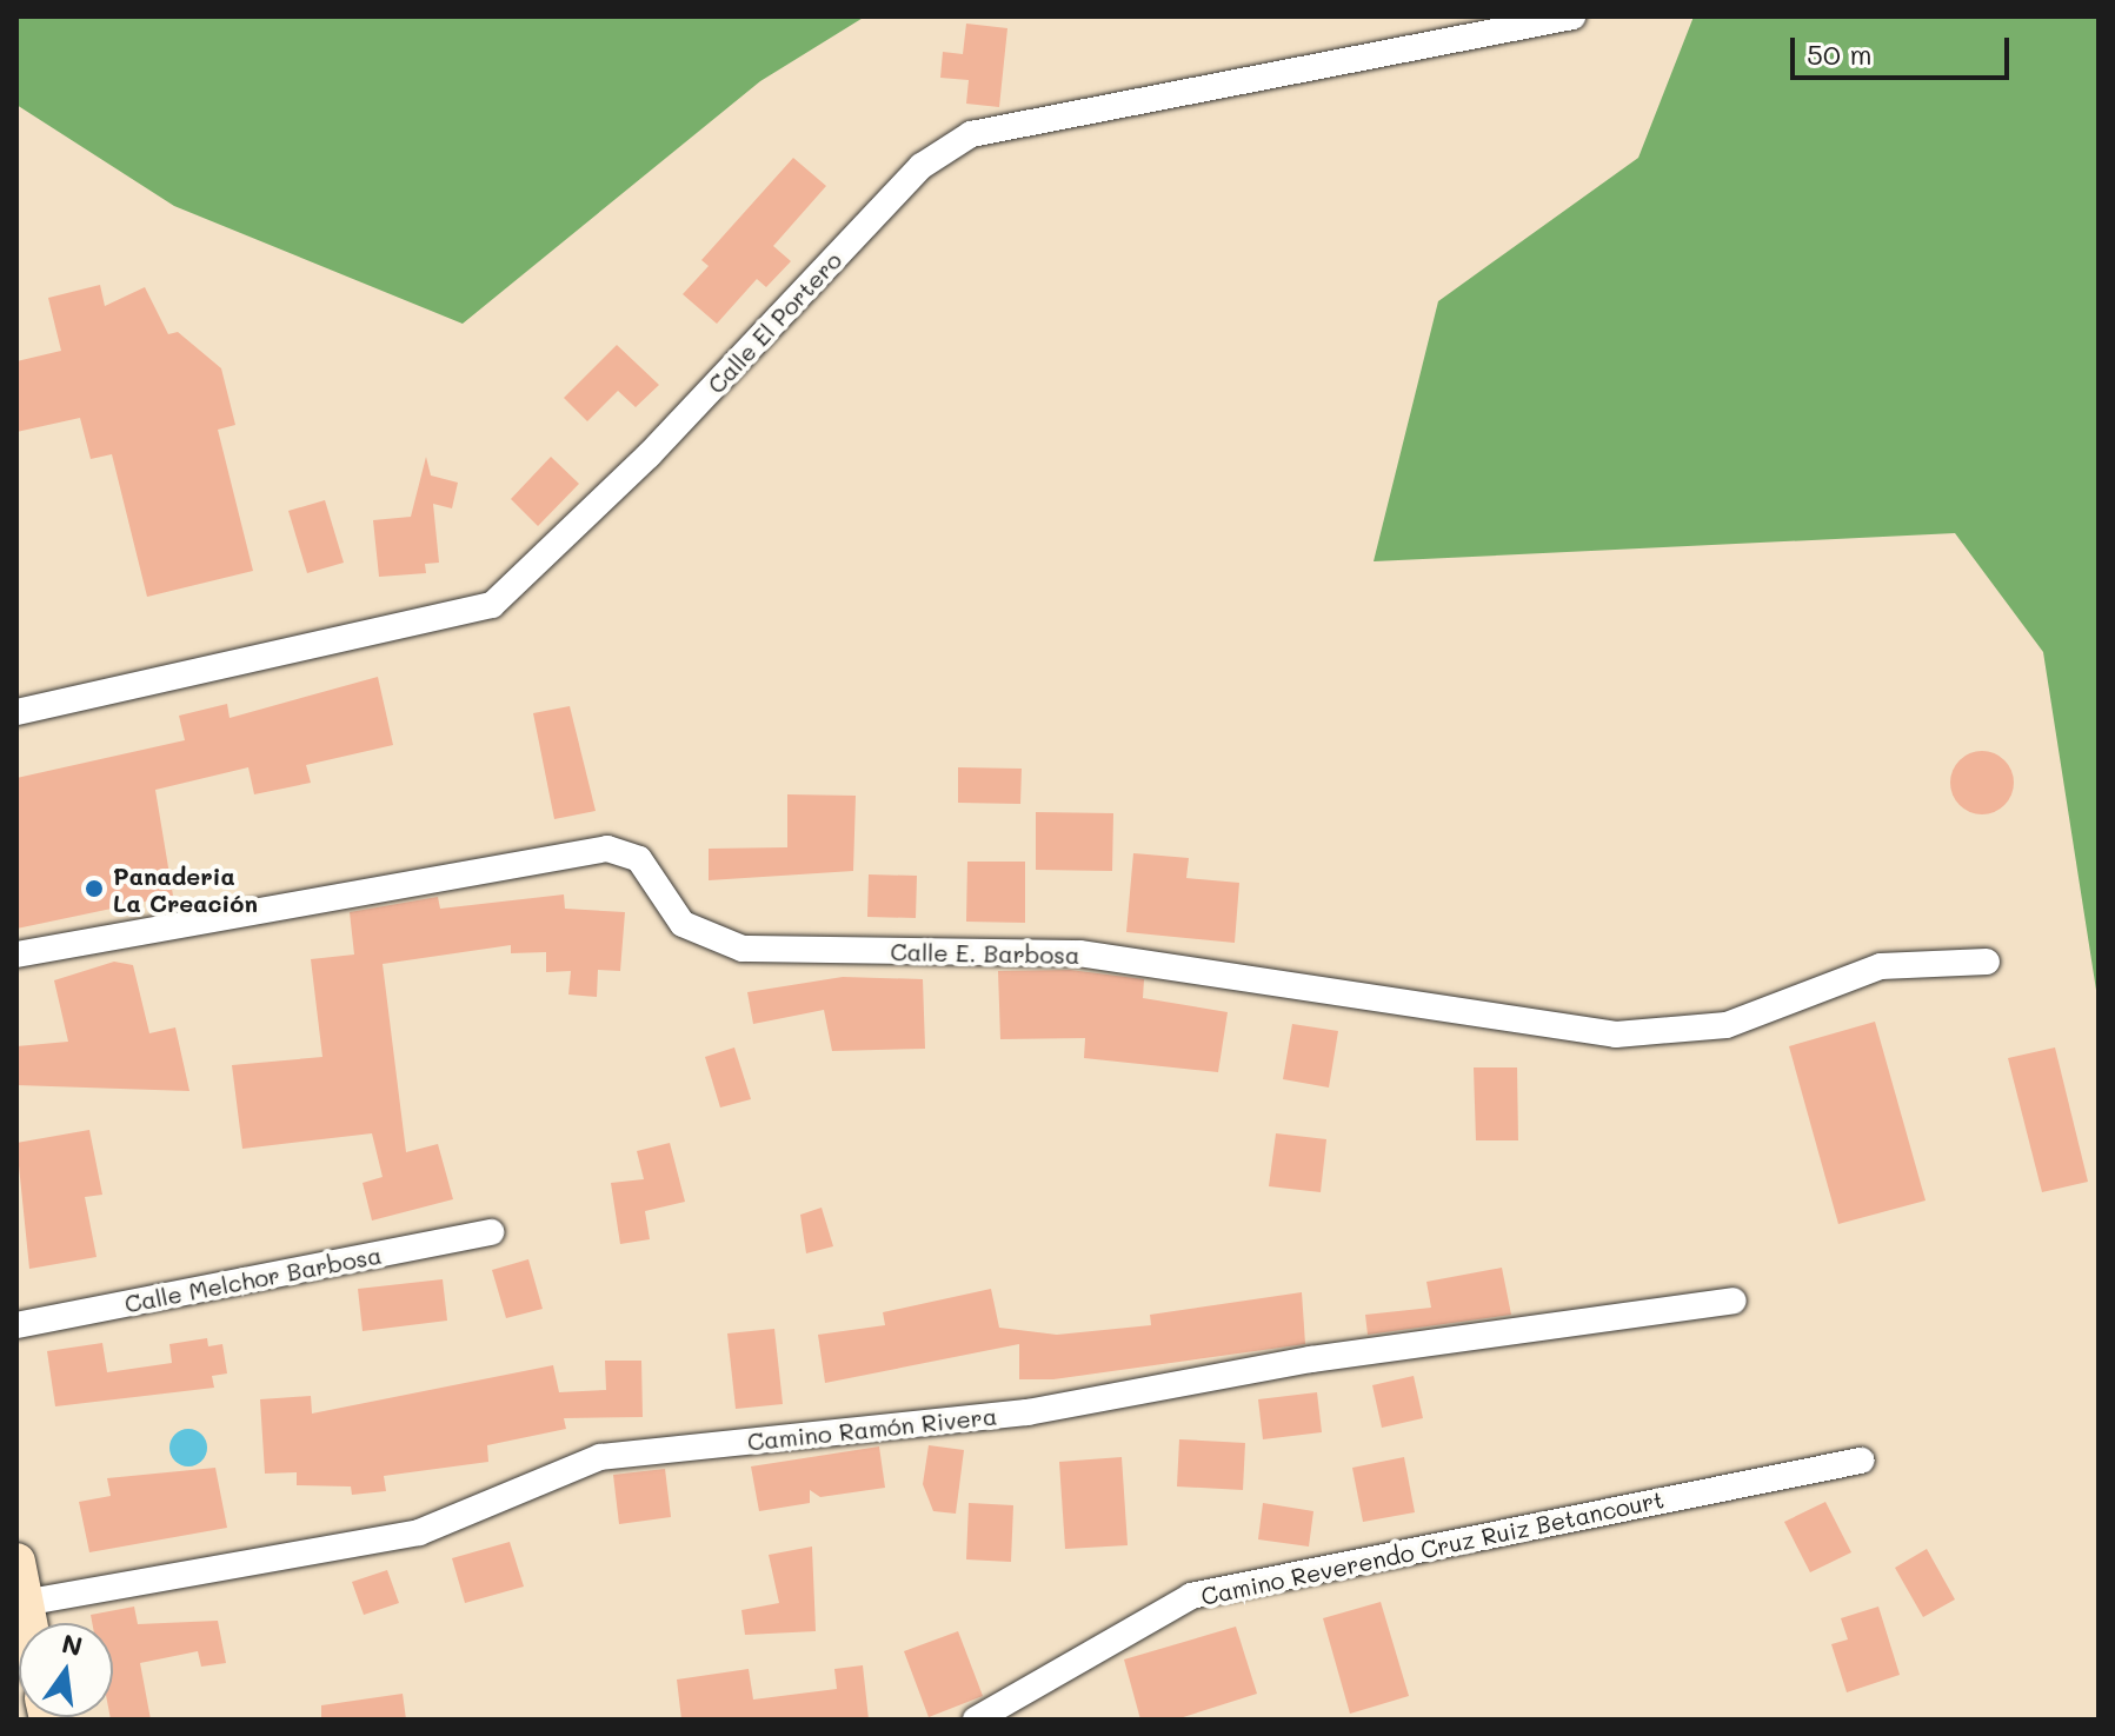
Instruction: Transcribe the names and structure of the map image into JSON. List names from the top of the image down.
{
  "streets": {
    "street": [
      "Calle El Portero",
      "Calle E. Barbosa",
      "Calle Melchor Barbosa",
      "Camino Ramón Rivera",
      "Camino Reverendo Cruz Ruiz Betancourt"
    ]
  },
  "places": ["Panaderia La Creación"],
  "scale_bar": "50 m",
  "north": "top"
}
